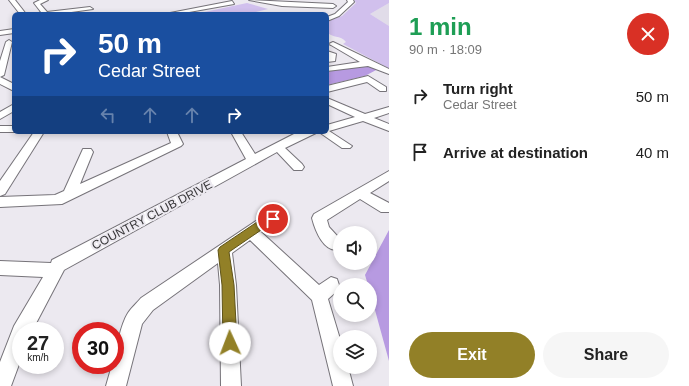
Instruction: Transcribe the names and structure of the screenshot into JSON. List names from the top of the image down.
{
  "streets": {
    "street": ["COUNTRY CLUB DRIVE"]
  },
  "page": {
    "heading": ["1 min", "90 m · 18:09"],
    "turn": ["50 m", "Cedar Street"],
    "list": [
      {
        "name": "Turn right",
        "note": "Cedar Street",
        "value": "50 m"
      },
      {
        "name": "Arrive at destination",
        "value": "40 m"
      }
    ],
    "speed": "27 km/h",
    "limit": "30",
    "buttons": ["Exit", "Share"]
  }
}
